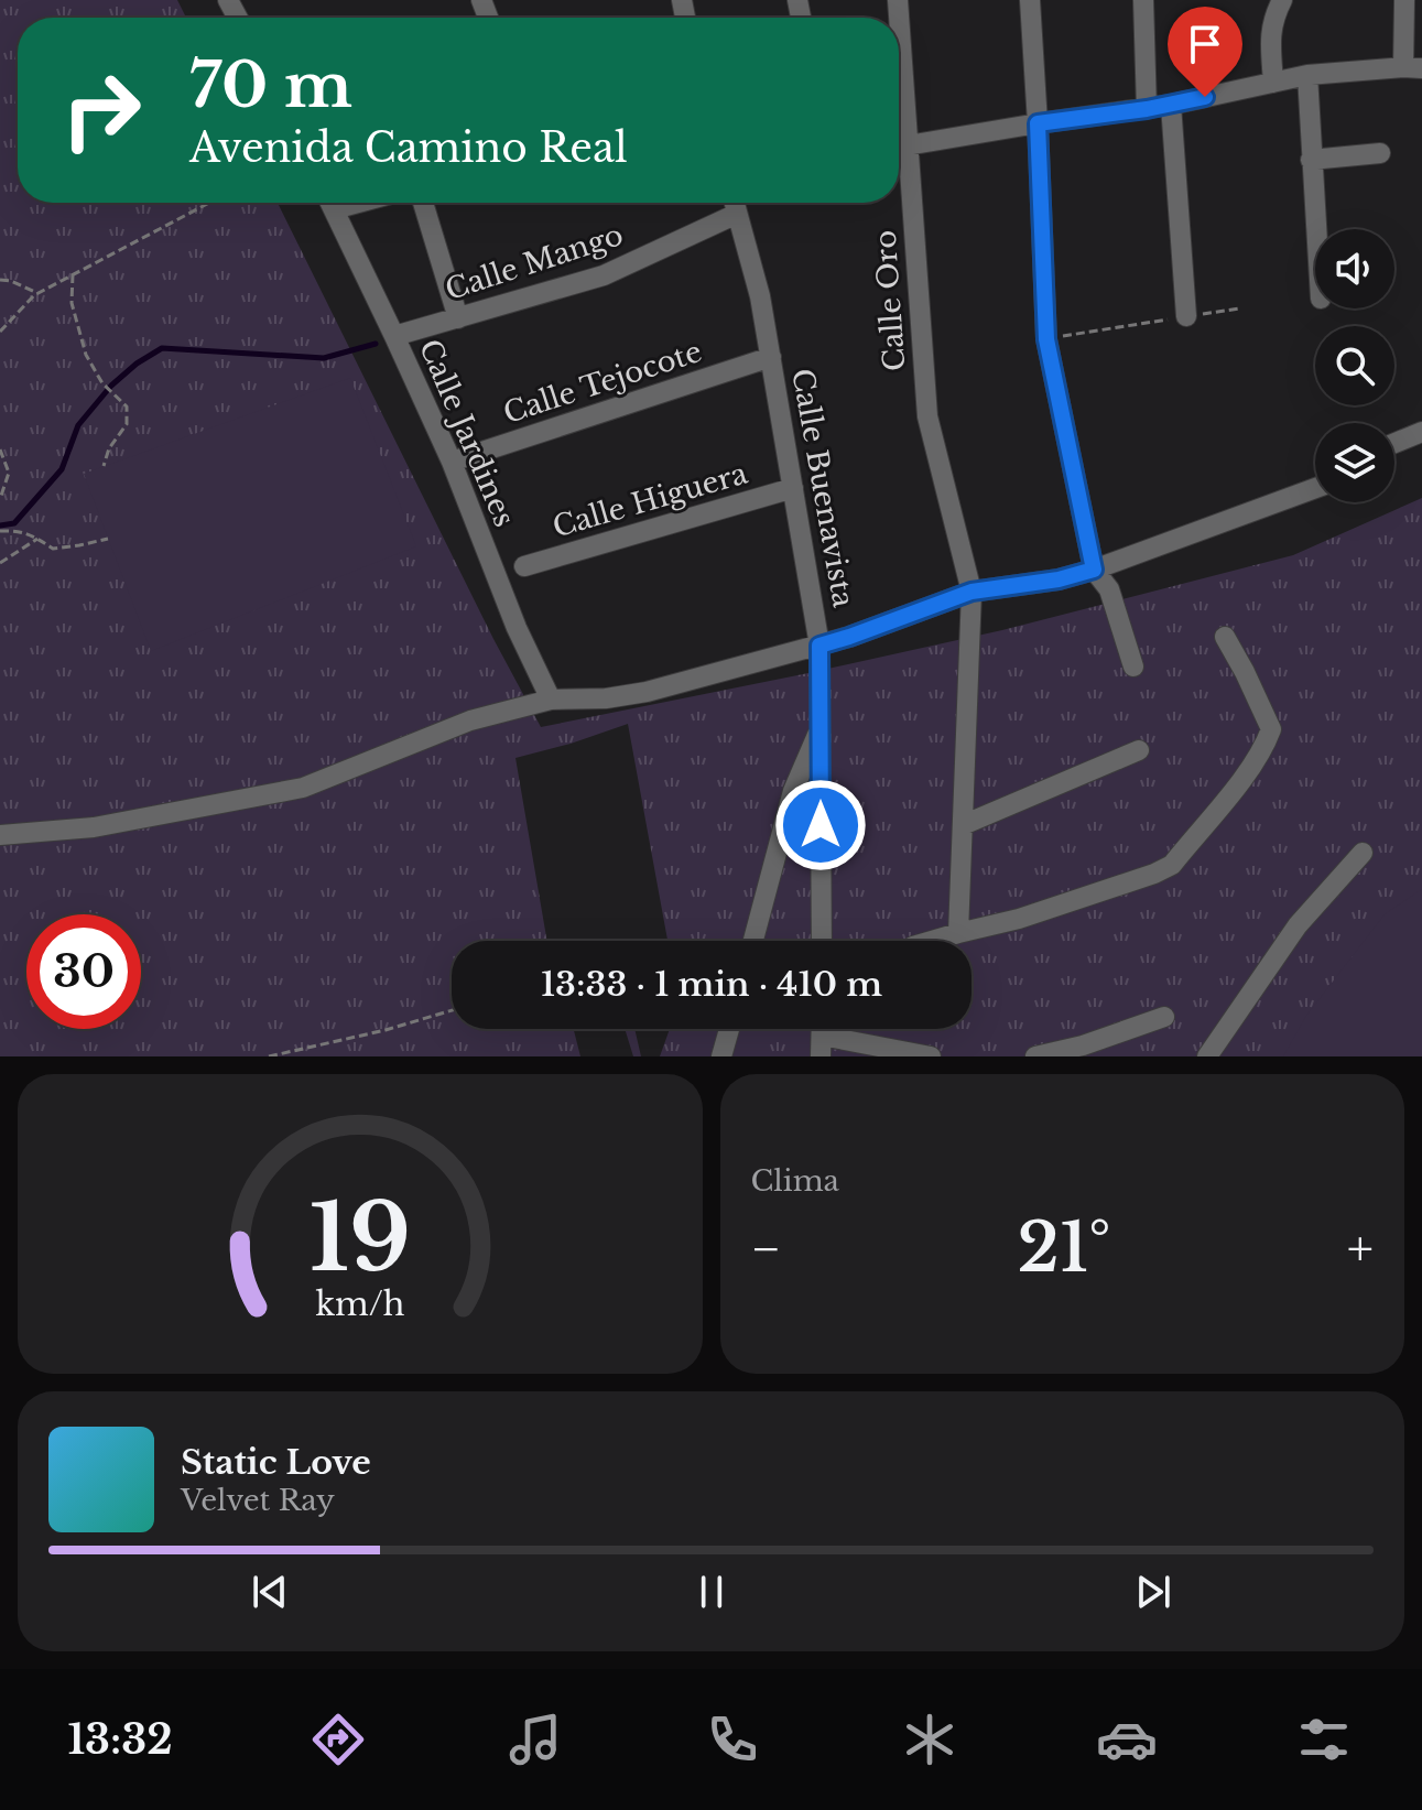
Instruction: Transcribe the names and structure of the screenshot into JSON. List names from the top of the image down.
{
  "streets": {
    "street": [
      "Calle Mango",
      "Calle Oro",
      "Calle Tejocote",
      "Calle Jardines",
      "Calle Buenavista",
      "Calle Higuera"
    ]
  },
  "crossings": [
    ["Calle Mango", "Calle Jardines"],
    ["Calle Mango", "Calle Buenavista"],
    ["Calle Tejocote", "Calle Jardines"],
    ["Calle Tejocote", "Calle Buenavista"],
    ["Calle Buenavista", "Calle Higuera"]
  ],
  "page": {
    "turn": ["70 m", "Avenida Camino Real"],
    "limit": "30",
    "trip": "13:33 · 1 min · 410 m",
    "tile": "Clima",
    "heat": ["−", "21°", "+"],
    "song": ["Static Love", "Velvet Ray"],
    "tabs": "13:32",
    "gauge": ["19", "km/h"]
  }
}
